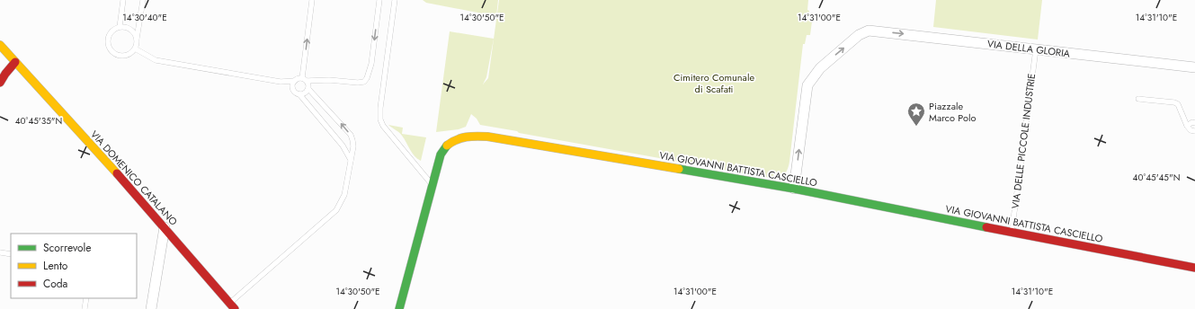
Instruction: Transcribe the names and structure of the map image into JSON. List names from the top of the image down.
{
  "streets": {
    "street": ["VIA DELLA GLORIA", "VIA GIOVANNI BATTISTA CASCIELLO", "VIA DOMENICO CATALANO"],
    "lane": ["VIA DELLE PICCOLE INDUSTRIE"]
  },
  "crossings": [
    ["VIA DELLA GLORIA", "VIA DELLE PICCOLE INDUSTRIE"],
    ["VIA DELLA GLORIA", "VIA GIOVANNI BATTISTA CASCIELLO"],
    ["VIA DELLE PICCOLE INDUSTRIE", "VIA GIOVANNI BATTISTA CASCIELLO"]
  ],
  "parks": ["Cimitero Comunale di Scafati"],
  "places": {
    "place": ["Piazzale Marco Polo"]
  },
  "legend": ["Scorrevole", "Lento", "Coda"],
  "coordinates": [
    "14°30'40\"E",
    "14°30'50\"E",
    "14°31'00\"E",
    "14°31'10\"E",
    "40°45'35\"N",
    "40°45'45\"N"
  ]
}
